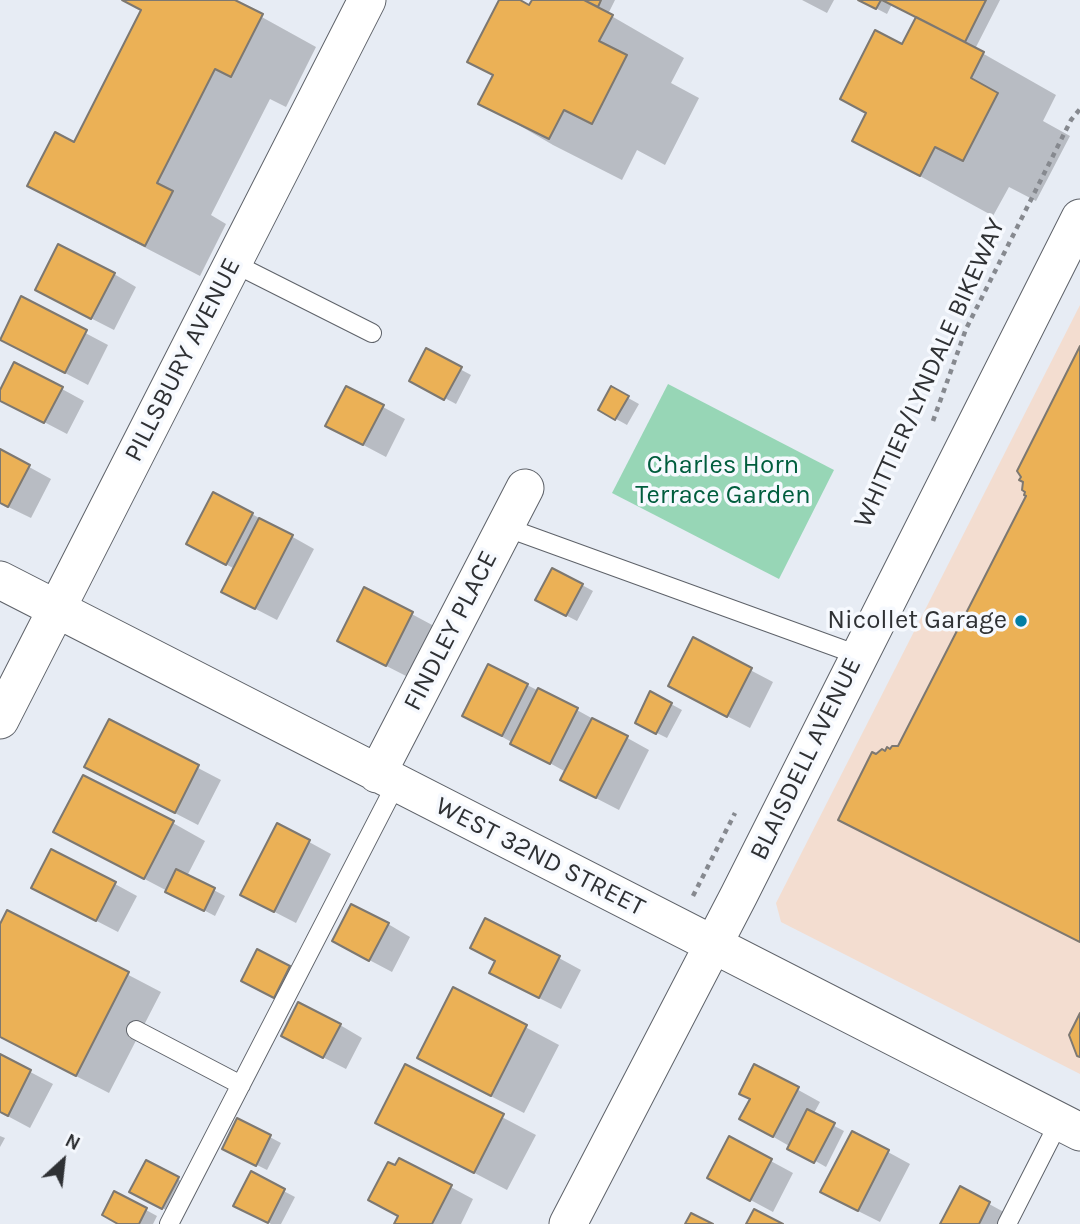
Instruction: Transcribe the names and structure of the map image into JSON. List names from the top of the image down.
{
  "streets": {
    "street": [
      "PILLSBURY AVENUE",
      "FINDLEY PLACE",
      "BLAISDELL AVENUE",
      "WEST 32ND STREET"
    ],
    "path": ["WHITTIER/LYNDALE BIKEWAY"]
  },
  "crossings": [
    ["PILLSBURY AVENUE", "WEST 32ND STREET"],
    ["FINDLEY PLACE", "WEST 32ND STREET"],
    ["BLAISDELL AVENUE", "WEST 32ND STREET"]
  ],
  "parks": ["Charles Horn Terrace Garden"],
  "places": ["Nicollet Garage"],
  "north": "top right"
}
